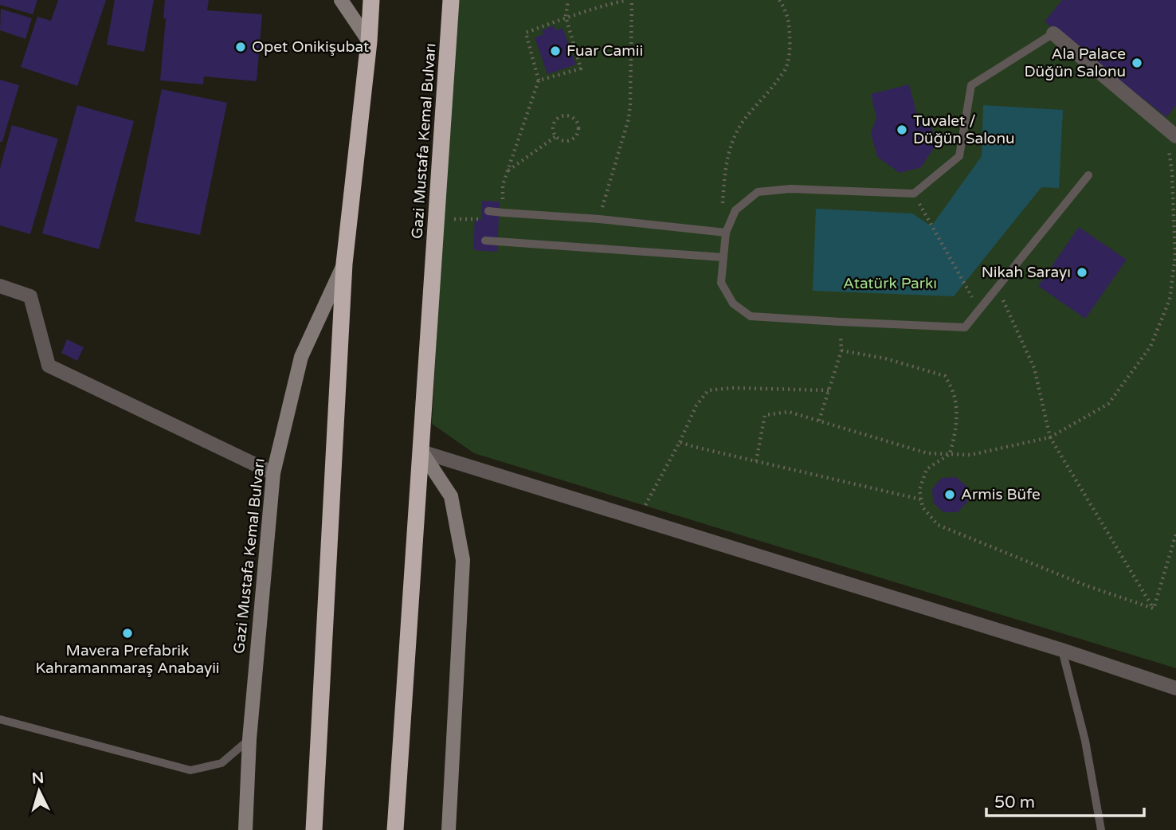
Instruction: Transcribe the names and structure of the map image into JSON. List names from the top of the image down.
{
  "streets": {
    "highway": ["Gazi Mustafa Kemal Bulvarı"]
  },
  "parks": ["Atatürk Parkı"],
  "places": [
    "Opet Onikişubat",
    "Fuar Camii",
    "Ala Palace Düğün Salonu",
    "Tuvalet / Düğün Salonu",
    "Nikah Sarayı",
    "Armis Büfe",
    "Mavera Prefabrik Kahramanmaraş Anabayii"
  ],
  "scale_bar": "50 m",
  "north": "top"
}
